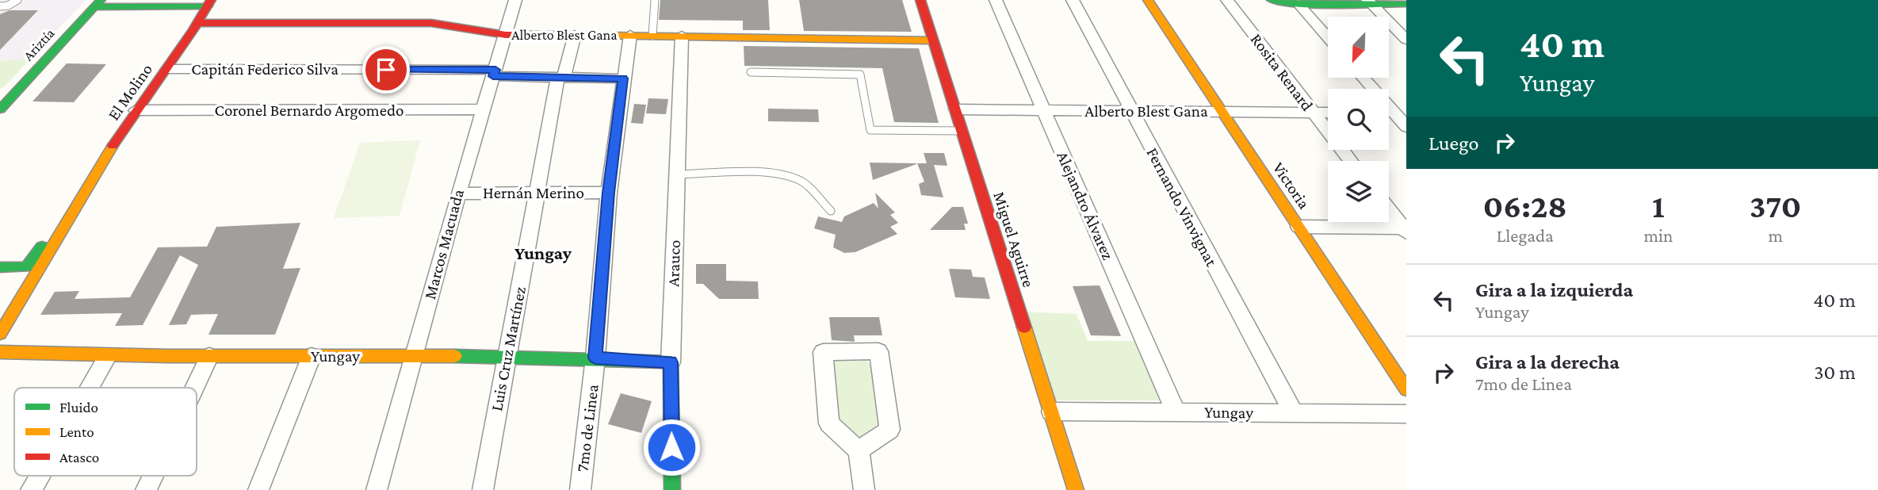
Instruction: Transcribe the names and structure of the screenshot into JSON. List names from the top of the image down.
{
  "streets": {
    "street": [
      "Alberto Blest Gana",
      "Ariztía",
      "Capitán Federico Silva",
      "Rosita Renard",
      "El Molino",
      "Coronel Bernardo Argomedo",
      "Victoria",
      "Hernán Merino",
      "Alejandro Álvarez",
      "Fernando Vinvignat",
      "Miguel Aguirre",
      "Marcos Macuada",
      "Arauco",
      "Luis Cruz Martínez",
      "Yungay",
      "7mo de Linea"
    ]
  },
  "crossings": [
    ["Alberto Blest Gana", "Rosita Renard"],
    ["Alberto Blest Gana", "El Molino"],
    ["Alberto Blest Gana", "Victoria"],
    ["Alberto Blest Gana", "Alejandro Álvarez"],
    ["Alberto Blest Gana", "Fernando Vinvignat"],
    ["Alberto Blest Gana", "Miguel Aguirre"],
    ["Alberto Blest Gana", "Marcos Macuada"],
    ["Alberto Blest Gana", "Arauco"],
    ["Alberto Blest Gana", "Luis Cruz Martínez"],
    ["Alberto Blest Gana", "7mo de Linea"],
    ["Capitán Federico Silva", "El Molino"],
    ["Capitán Federico Silva", "Marcos Macuada"],
    ["Capitán Federico Silva", "Luis Cruz Martínez"],
    ["Capitán Federico Silva", "7mo de Linea"],
    ["El Molino", "Coronel Bernardo Argomedo"],
    ["Coronel Bernardo Argomedo", "Marcos Macuada"],
    ["Hernán Merino", "Marcos Macuada"],
    ["Hernán Merino", "Luis Cruz Martínez"],
    ["Hernán Merino", "7mo de Linea"],
    ["Alejandro Álvarez", "Yungay"],
    ["Fernando Vinvignat", "Yungay"],
    ["Miguel Aguirre", "Yungay"],
    ["Marcos Macuada", "Yungay"],
    ["Arauco", "Yungay"],
    ["Luis Cruz Martínez", "Yungay"],
    ["Yungay", "7mo de Linea"]
  ],
  "districts": ["Yungay"],
  "legend": ["Fluido", "Lento", "Atasco"],
  "north": "bottom left",
  "page": {
    "turn": ["40 m", "Yungay"],
    "then": "Luego",
    "eta": [
      "06:28",
      "Llegada",
      "1",
      "min",
      "370",
      "m"
    ],
    "list": [
      {
        "name": "Gira a la izquierda",
        "note": "Yungay",
        "value": "40 m"
      },
      {
        "name": "Gira a la derecha",
        "note": "7mo de Linea",
        "value": "30 m"
      }
    ]
  }
}
